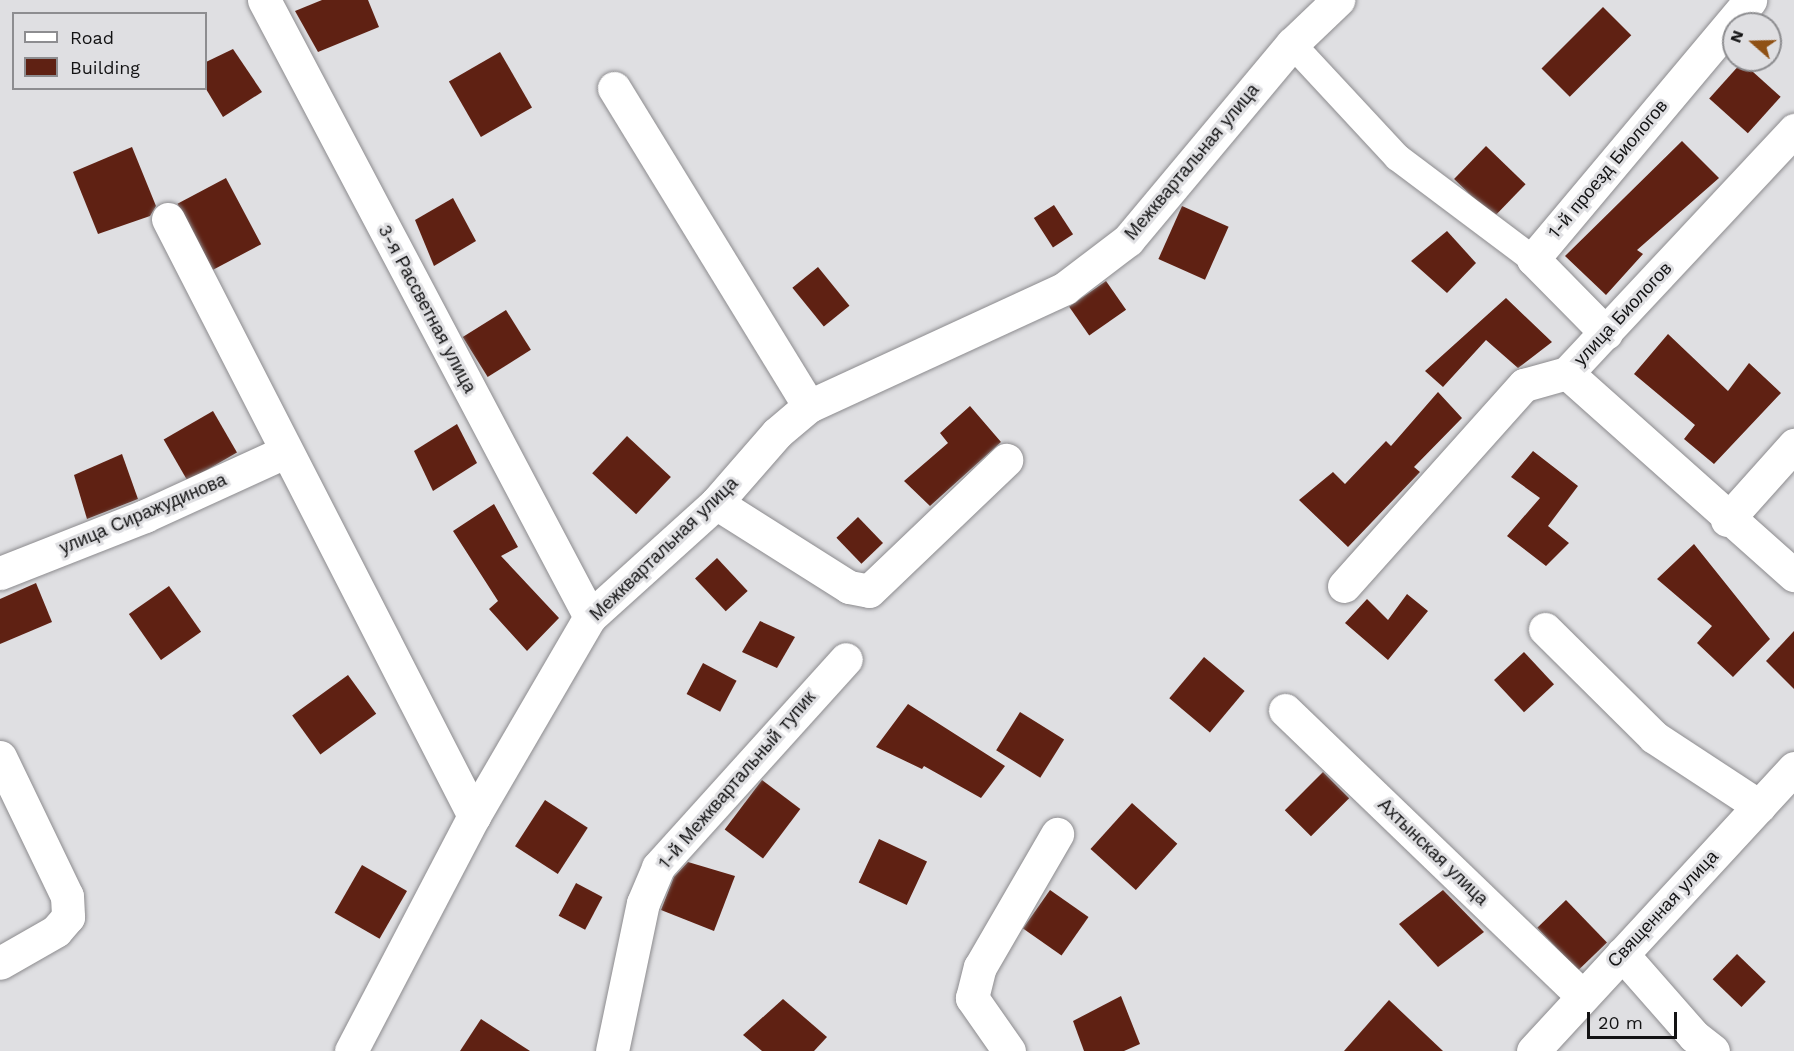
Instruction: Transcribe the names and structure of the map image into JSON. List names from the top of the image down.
{
  "streets": {
    "street": [
      "Межквартальная улица",
      "1-й проезд Биологов",
      "3-я Рассветная улица",
      "улица Биологов",
      "улица Сиражудинова",
      "1-й Межквартальный тупик",
      "Ахтынская улица",
      "Священная улица"
    ]
  },
  "crossings": [
    ["Межквартальная улица", "3-я Рассветная улица"],
    ["Ахтынская улица", "Священная улица"]
  ],
  "legend": ["Road", "Building"],
  "scale_bar": "20 m",
  "north": "left"
}
